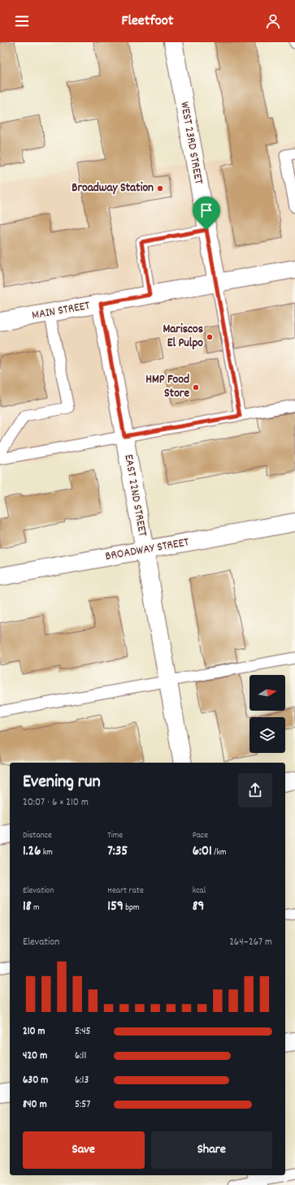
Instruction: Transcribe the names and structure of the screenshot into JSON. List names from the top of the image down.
{
  "streets": {
    "street": [
      "WEST 23RD STREET",
      "MAIN STREET",
      "EAST 22ND STREET",
      "BROADWAY STREET"
    ]
  },
  "crossings": [
    ["WEST 23RD STREET", "MAIN STREET"],
    ["MAIN STREET", "EAST 22ND STREET"],
    ["EAST 22ND STREET", "BROADWAY STREET"]
  ],
  "places": ["Broadway Station", "Mariscos El Pulpo", "HMP Food Store"],
  "north": "right",
  "page": {
    "header": "Fleetfoot",
    "heading": ["Evening run", "20:07 · 6 × 210 m"],
    "stats": [
      ["Distance", "1.26 km"],
      ["Time", "7:35"],
      ["Pace", "6:01 /km"],
      ["Elevation", "18 m"],
      ["Heart rate", "159 bpm"],
      ["kcal", "89"]
    ],
    "chart": ["Elevation", "264–267 m"],
    "list": [
      {
        "name": "210 m",
        "note": "5:45"
      },
      {
        "name": "420 m",
        "note": "6:11"
      },
      {
        "name": "630 m",
        "note": "6:13"
      },
      {
        "name": "840 m",
        "note": "5:57"
      }
    ],
    "buttons": ["Save", "Share"]
  }
}
